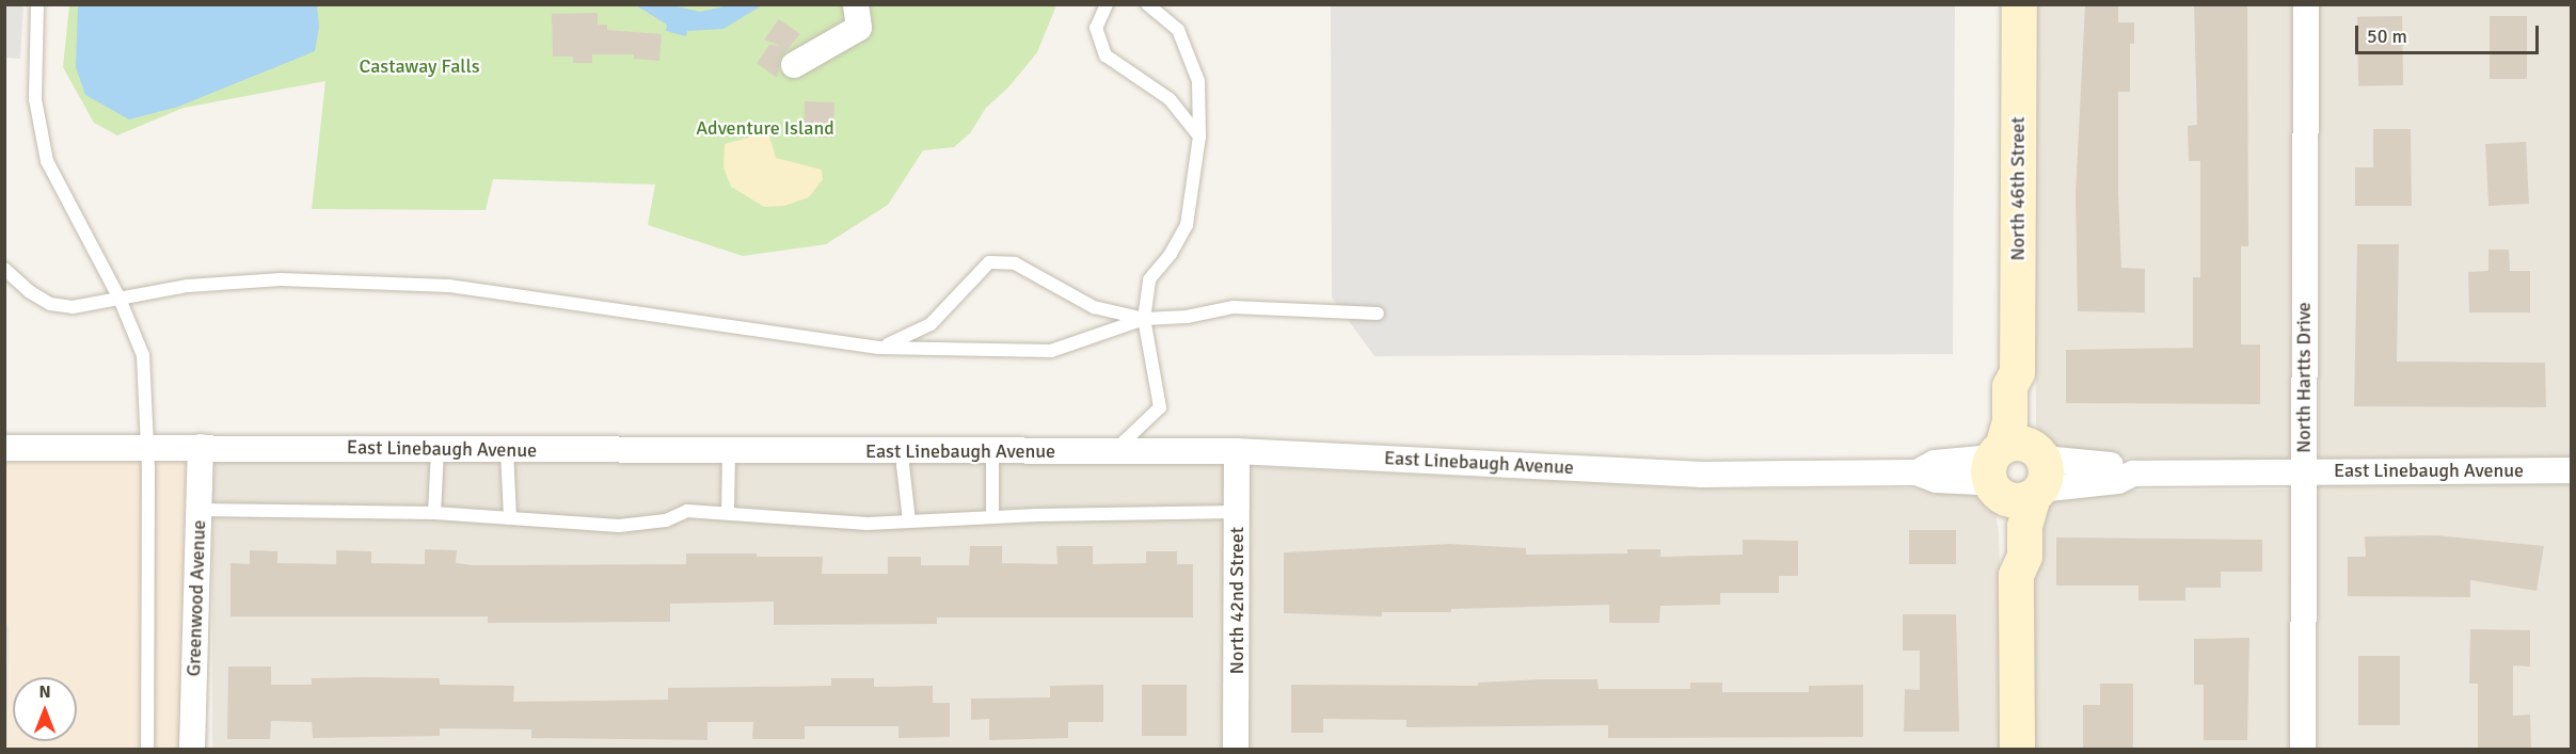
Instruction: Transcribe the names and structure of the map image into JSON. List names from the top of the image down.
{
  "streets": {
    "street": [
      "North 46th Street",
      "North Hartts Drive",
      "East Linebaugh Avenue",
      "Greenwood Avenue",
      "North 42nd Street"
    ]
  },
  "crossings": [
    ["North 46th Street", "East Linebaugh Avenue"],
    ["North Hartts Drive", "East Linebaugh Avenue"],
    ["East Linebaugh Avenue", "Greenwood Avenue"],
    ["East Linebaugh Avenue", "North 42nd Street"]
  ],
  "parks": ["Castaway Falls", "Adventure Island"],
  "scale_bar": "50 m",
  "north": "top"
}
